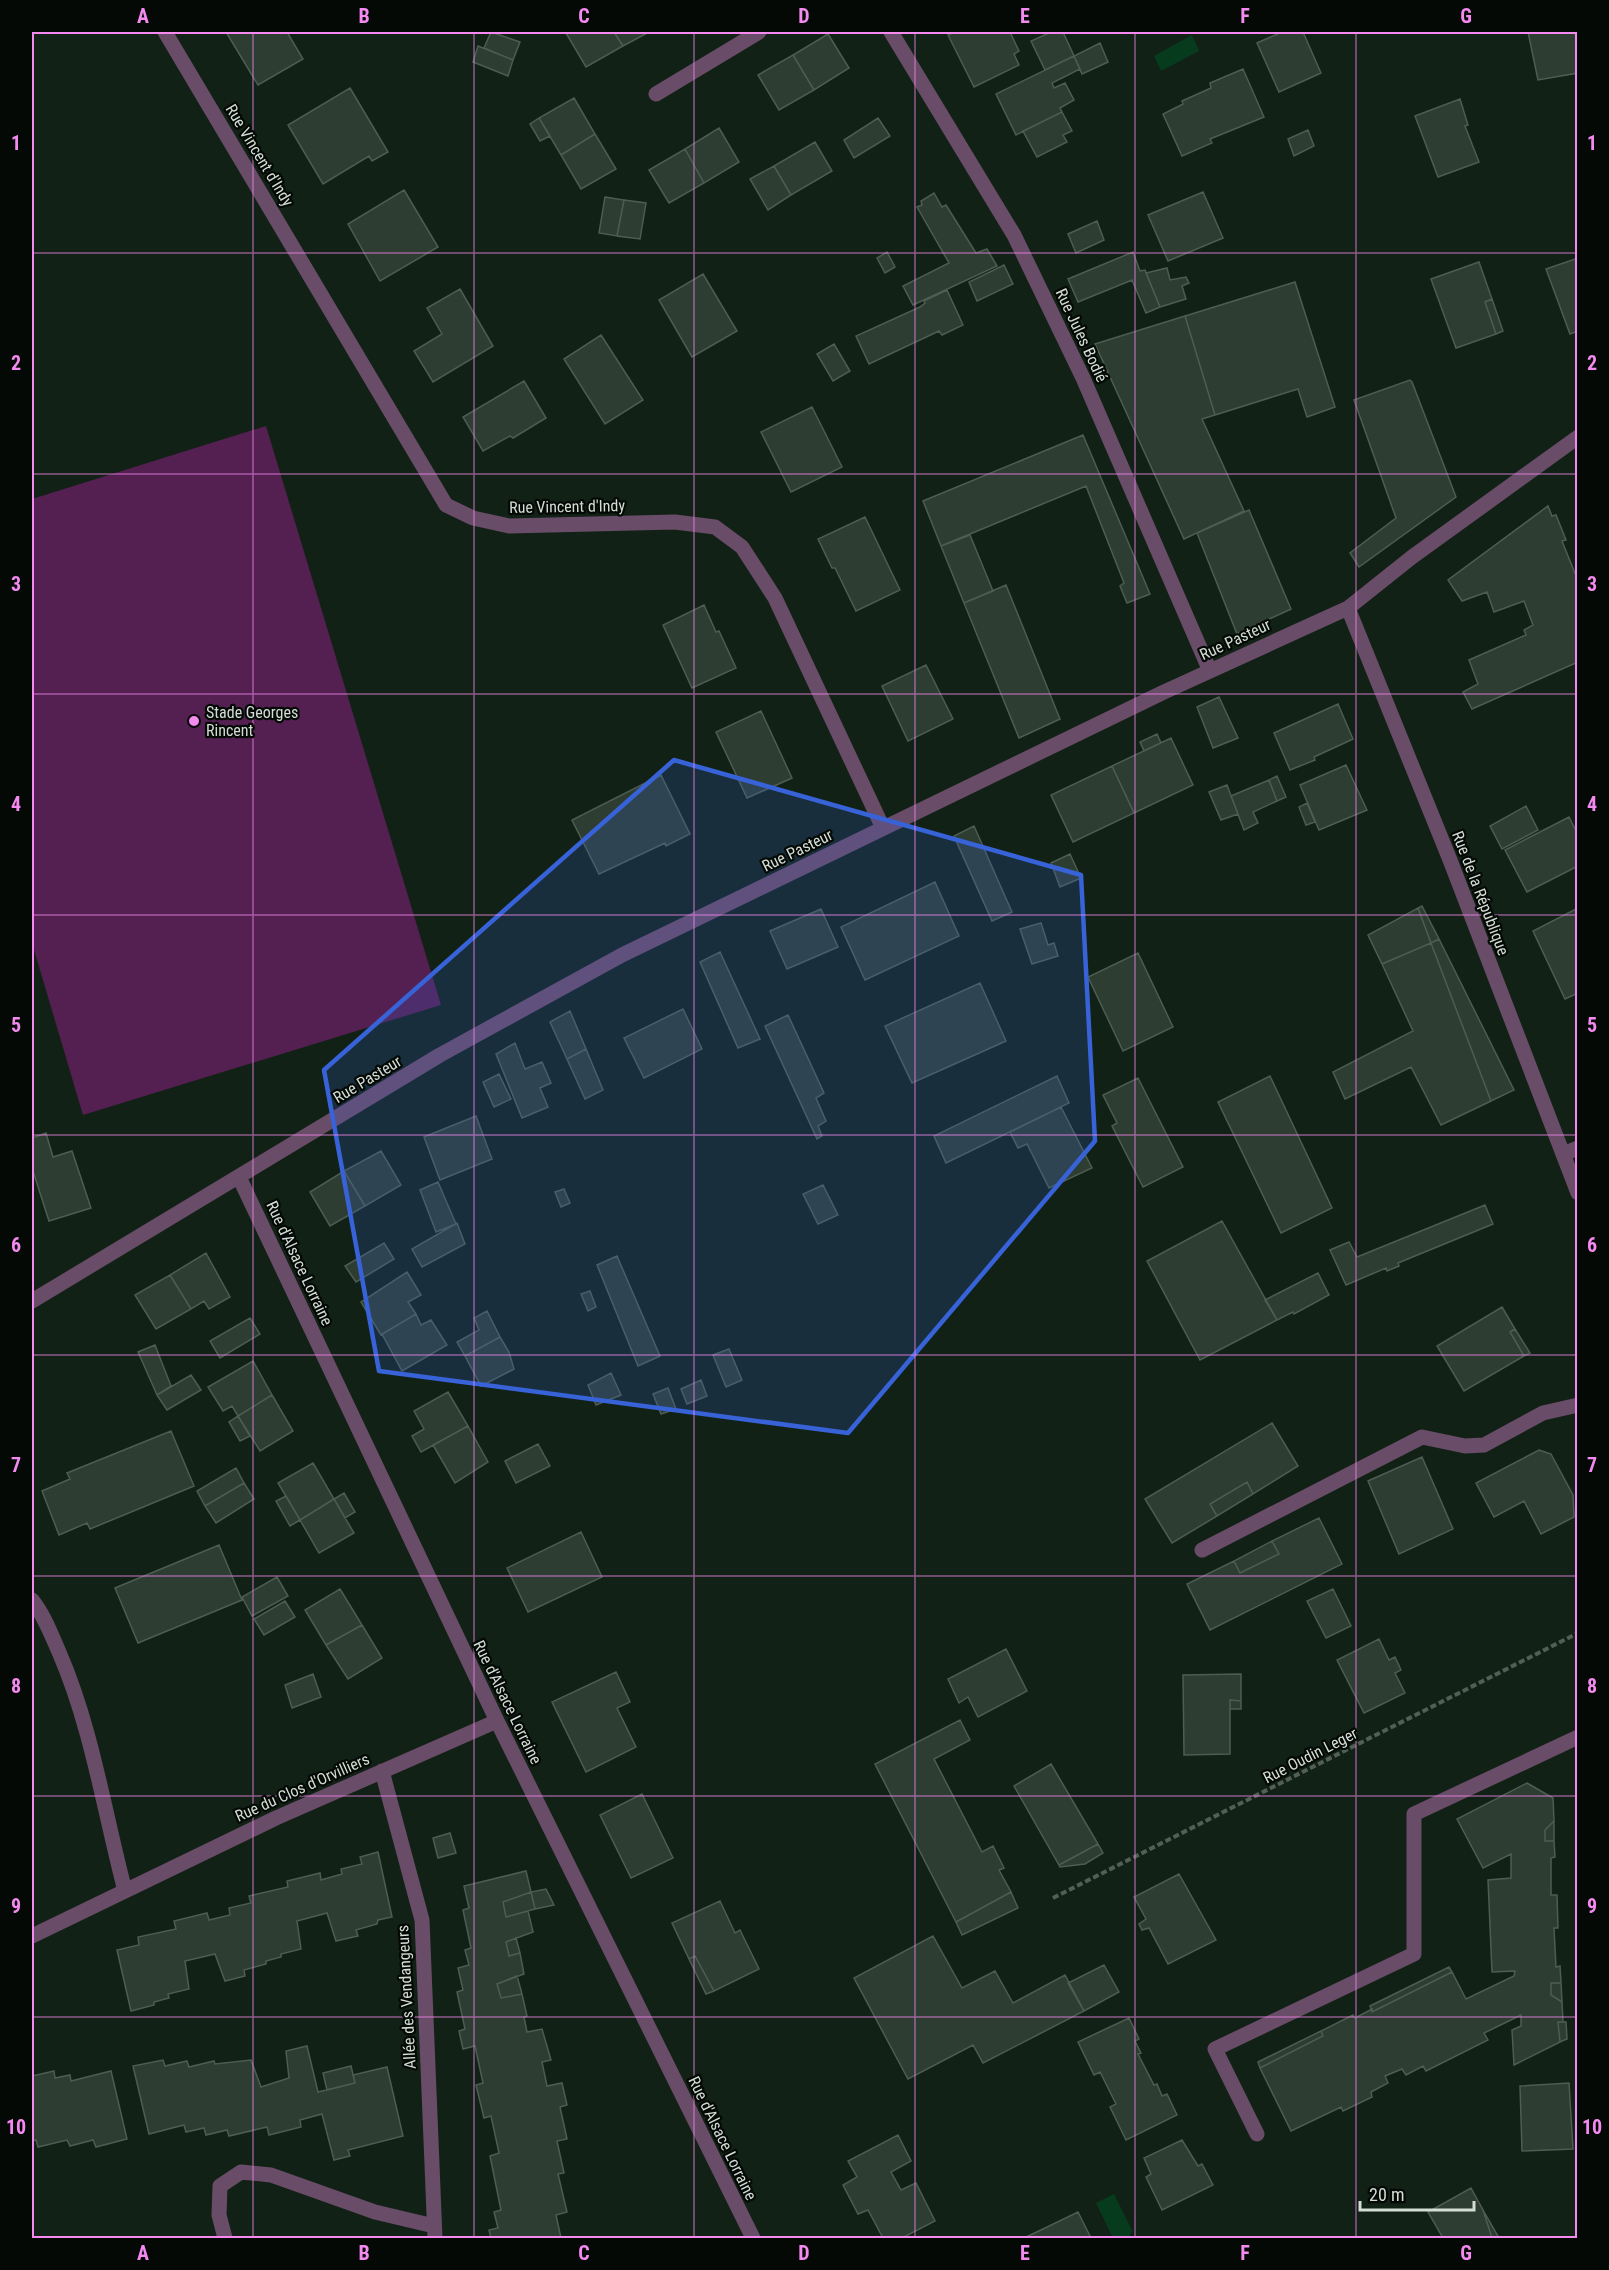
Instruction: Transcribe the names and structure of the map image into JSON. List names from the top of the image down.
{
  "streets": {
    "street": [
      "Rue Vincent d'Indy",
      "Rue Jules Bodié",
      "Rue Pasteur",
      "Rue de la République",
      "Rue d'Alsace Lorraine",
      "Rue du Clos d'Orvilliers",
      "Allée des Vendangeurs"
    ],
    "path": ["Rue Oudin Leger"]
  },
  "crossings": [
    ["Rue Vincent d'Indy", "Rue Pasteur"],
    ["Rue Jules Bodié", "Rue Pasteur"],
    ["Rue Pasteur", "Rue de la République"],
    ["Rue Pasteur", "Rue d'Alsace Lorraine"],
    ["Rue d'Alsace Lorraine", "Rue du Clos d'Orvilliers"],
    ["Rue du Clos d'Orvilliers", "Allée des Vendangeurs"]
  ],
  "places": ["Stade Georges Rincent"],
  "scale_bar": "20 m",
  "grid": {
    "columns": [
      "A",
      "B",
      "C",
      "D",
      "E",
      "F",
      "G"
    ],
    "rows": [
      "1",
      "2",
      "3",
      "4",
      "5",
      "6",
      "7",
      "8",
      "9",
      "10"
    ]
  }
}
